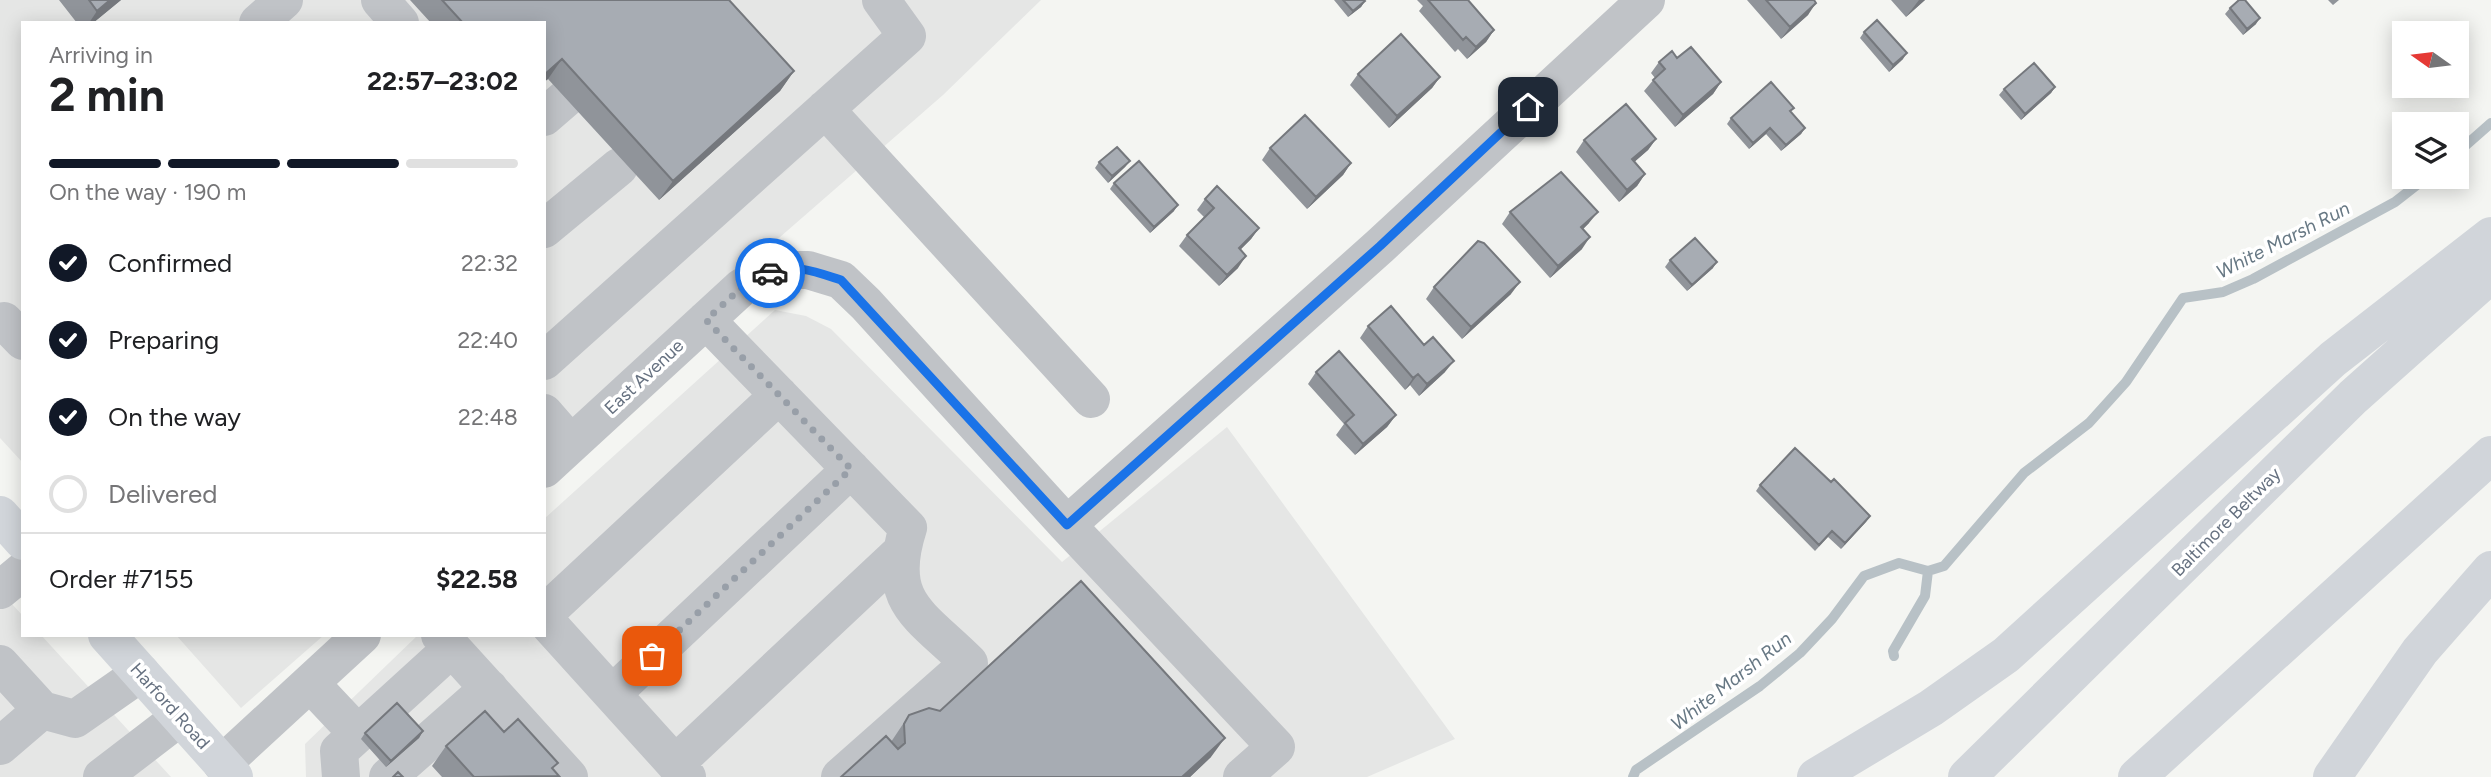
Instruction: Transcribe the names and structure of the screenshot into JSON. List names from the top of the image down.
{
  "streets": {
    "main road": ["Baltimore Beltway", "Harford Road"],
    "street": ["East Avenue"]
  },
  "water": ["White Marsh Run"],
  "north": "left",
  "page": {
    "heading": ["2 min", "Arriving in", "22:57–23:02"],
    "panel": ["Order #7155", "$22.58"],
    "bar": "On the way · 190 m",
    "list": [
      ["Confirmed", "22:32"],
      ["Preparing", "22:40"],
      ["On the way", "22:48"],
      "Delivered"
    ]
  }
}
